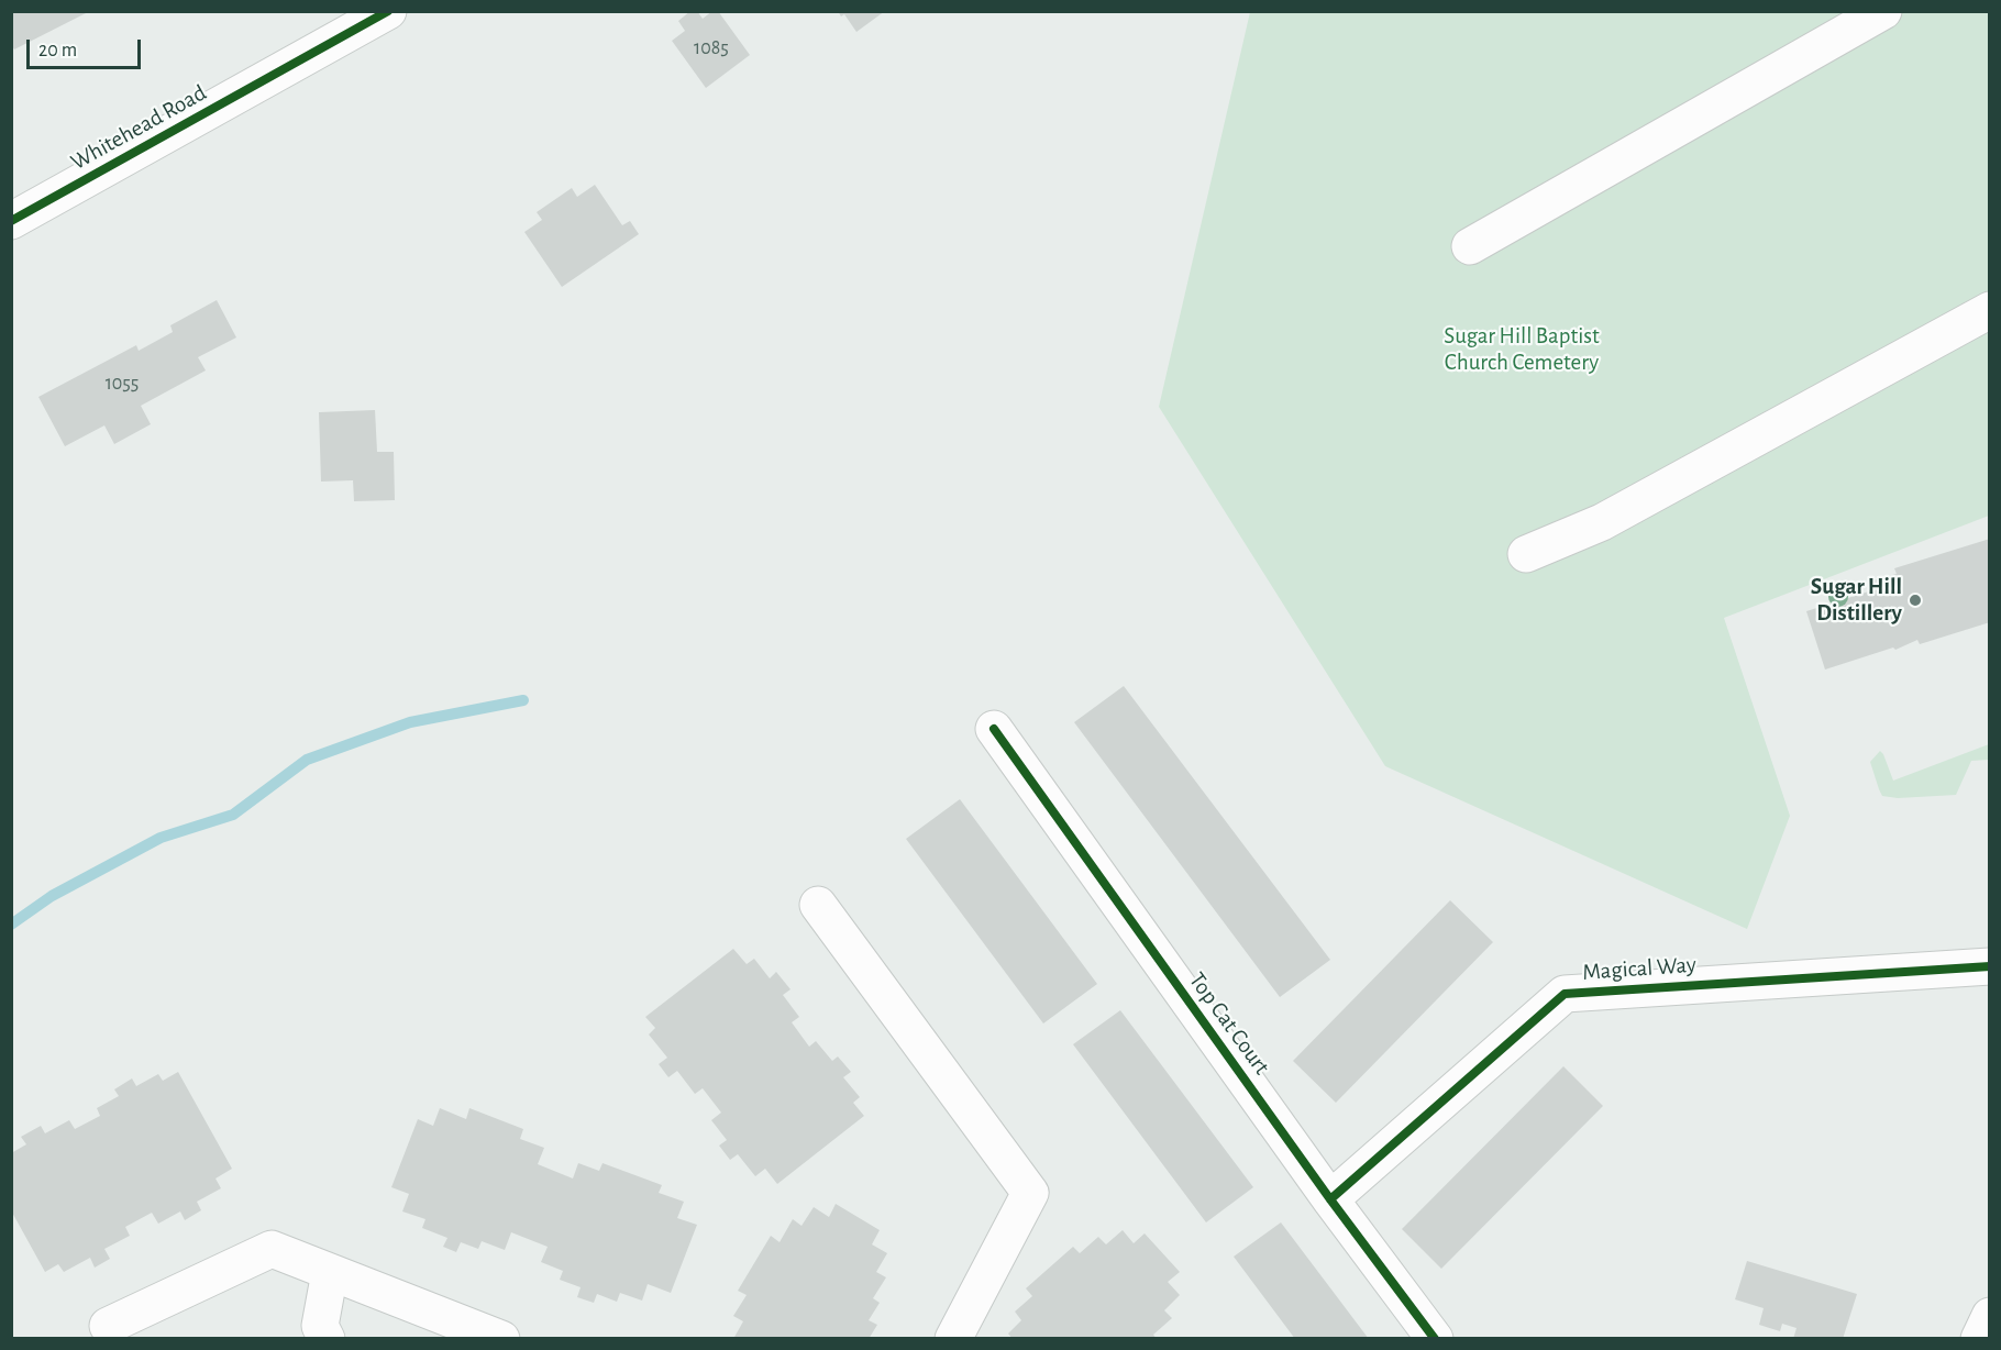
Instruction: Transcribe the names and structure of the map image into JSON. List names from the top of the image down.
{
  "streets": {
    "street": ["Whitehead Road", "Magical Way", "Top Cat Court"]
  },
  "crossings": [
    ["Magical Way", "Top Cat Court"]
  ],
  "parks": ["Sugar Hill Baptist Church Cemetery"],
  "places": ["Sugar Hill Distillery"],
  "house_numbers": ["1085", "1055"],
  "scale_bar": "20 m"
}
